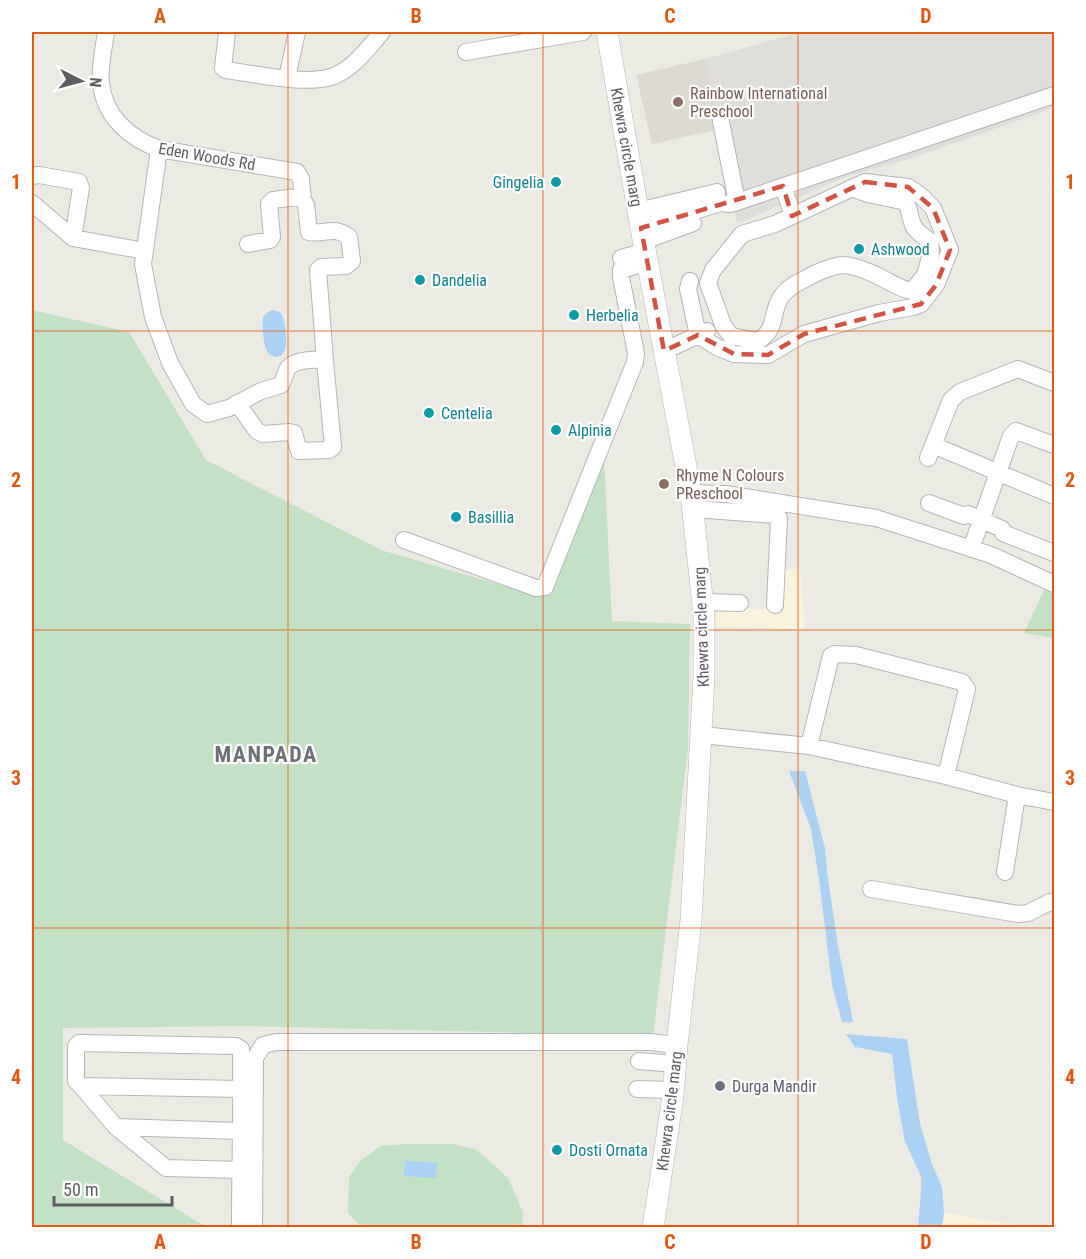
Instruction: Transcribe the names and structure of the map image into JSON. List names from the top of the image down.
{
  "streets": {
    "street": ["Khewra circle marg", "Eden Woods Rd"]
  },
  "districts": ["MANPADA"],
  "places": [
    "Rainbow International Preschool",
    "Gingelia",
    "Ashwood",
    "Dandelia",
    "Herbelia",
    "Centelia",
    "Alpinia",
    "Rhyme N Colours PReschool",
    "Basillia",
    "Durga Mandir",
    "Dosti Ornata"
  ],
  "scale_bar": "50 m",
  "north": "right",
  "grid": {
    "columns": [
      "A",
      "B",
      "C",
      "D"
    ],
    "rows": [
      "1",
      "2",
      "3",
      "4"
    ]
  }
}
